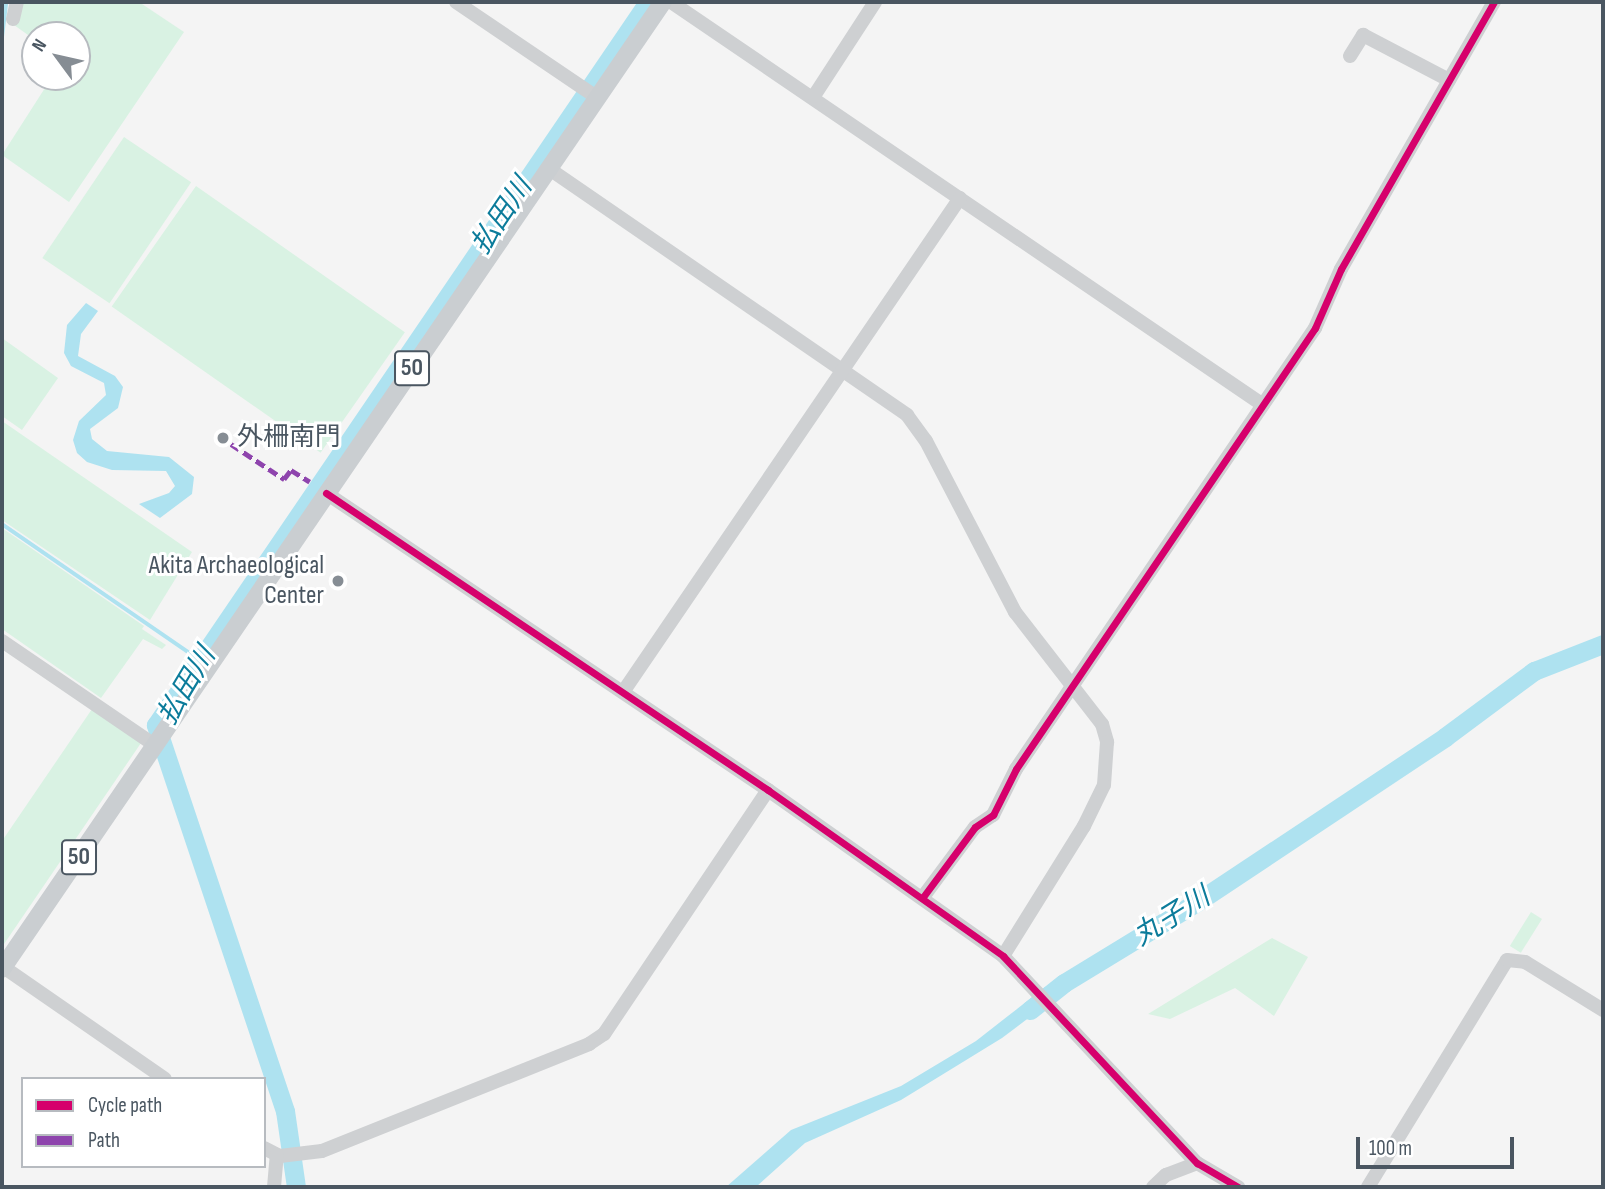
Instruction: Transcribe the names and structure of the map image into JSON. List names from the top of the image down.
{
  "streets": {
    "main road": ["50"]
  },
  "water": ["払田川", "丸子川"],
  "places": ["外柵南門", "Akita Archaeological Center"],
  "legend": ["Cycle path", "Path"],
  "scale_bar": "100 m",
  "north": "top left"
}
